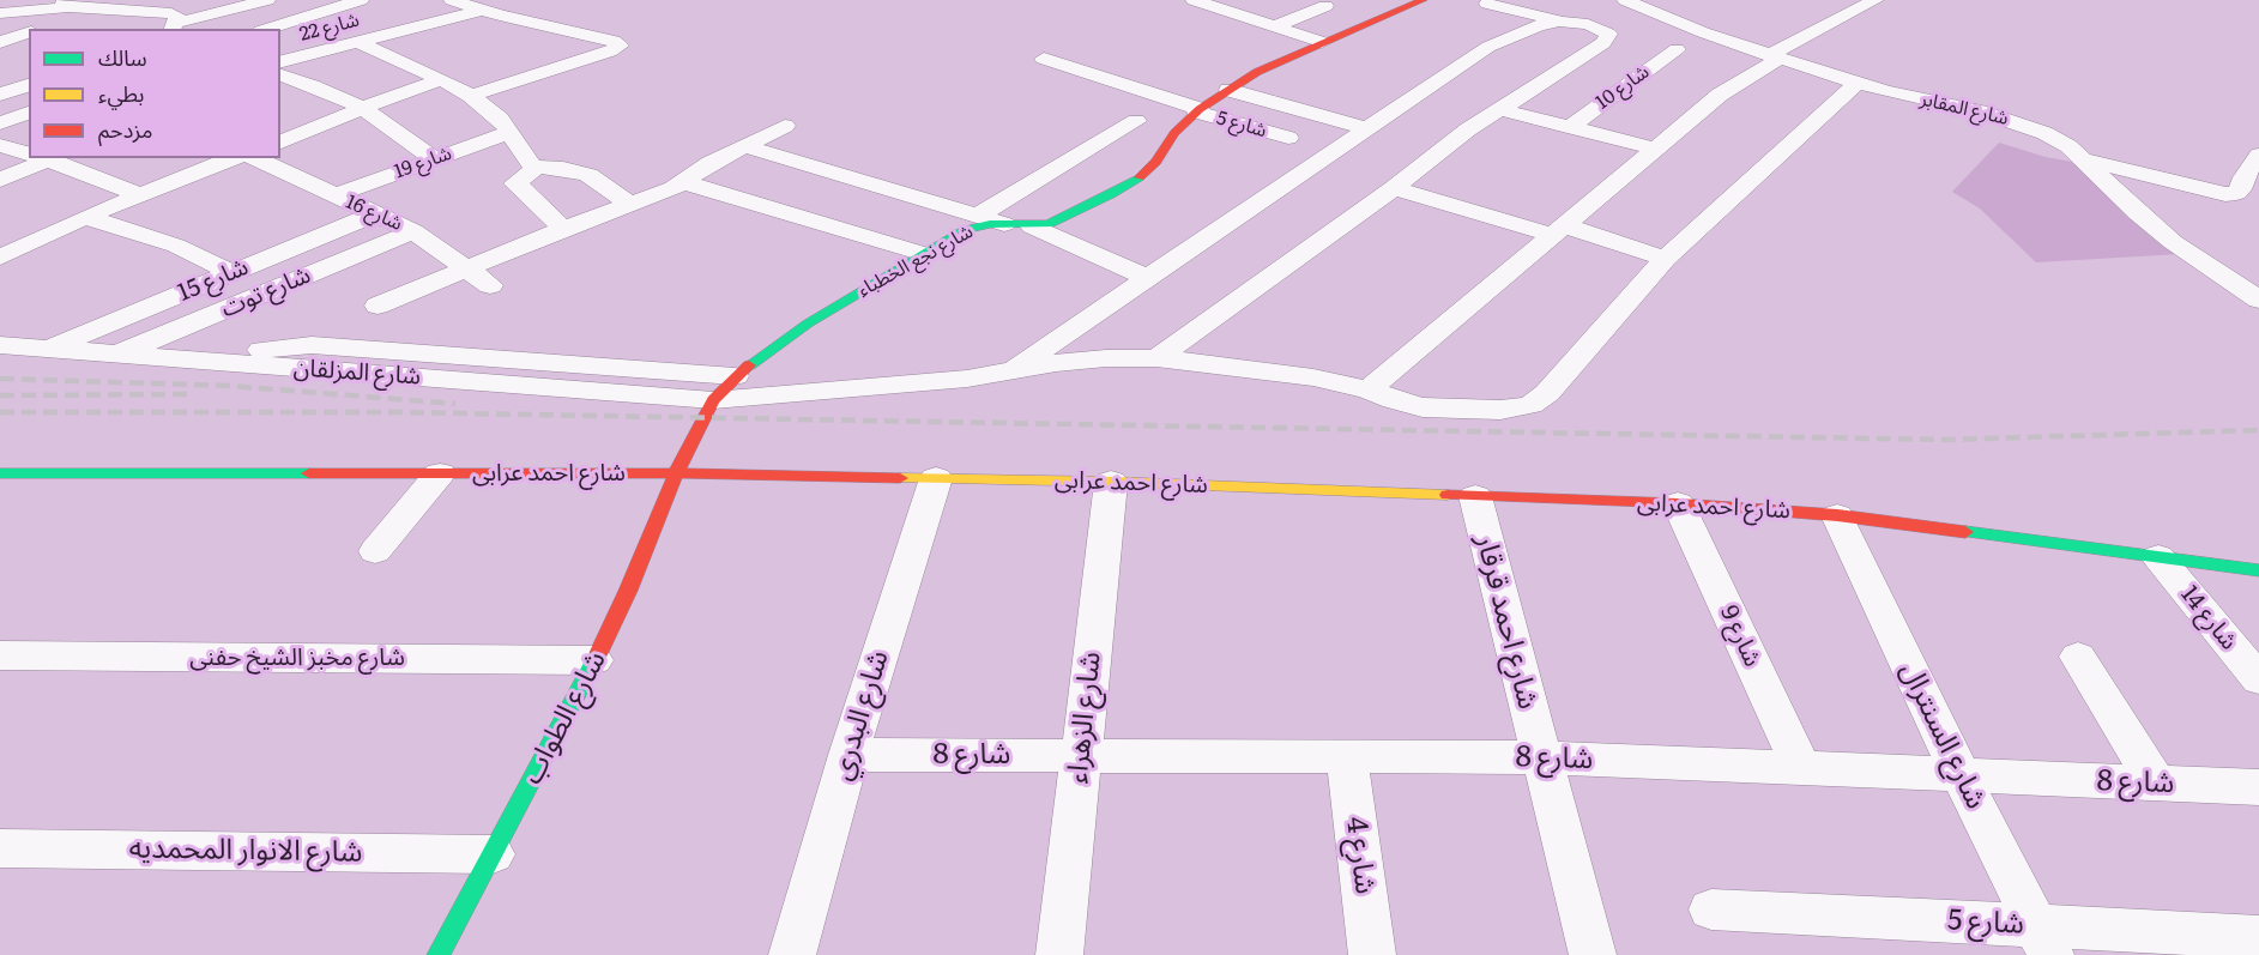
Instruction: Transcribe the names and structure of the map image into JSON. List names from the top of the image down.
{
  "streets": {
    "street": [
      "شارع 22",
      "شارع 10",
      "شارع المقابر",
      "شارع 5",
      "شارع 19",
      "شارع 16",
      "شارع نجع الخطباء",
      "شارع 15",
      "شارع توت",
      "شارع المزلقان",
      "شارع احمد عرابى",
      "شارع 14",
      "شارع احمد قرقار",
      "شارع 9",
      "شارع مخبز الشيخ حفنى",
      "شارع البدري",
      "شارع الطواب",
      "شارع الزهراء",
      "شارع السنترال",
      "شارع 8",
      "شارع الانوار المحمديه",
      "شارع 4"
    ]
  },
  "crossings": [
    ["شارع المقابر", "شارع المزلقان"],
    ["شارع 5", "شارع نجع الخطباء"],
    ["شارع 5", "شارع السنترال"],
    ["شارع 19", "شارع 16"],
    ["شارع 16", "شارع 15"],
    ["شارع 16", "شارع توت"],
    ["شارع نجع الخطباء", "شارع المزلقان"],
    ["شارع نجع الخطباء", "شارع احمد عرابى"],
    ["شارع نجع الخطباء", "شارع الطواب"],
    ["شارع 15", "شارع المزلقان"],
    ["شارع توت", "شارع المزلقان"],
    ["شارع احمد عرابى", "شارع 14"],
    ["شارع احمد عرابى", "شارع احمد قرقار"],
    ["شارع احمد عرابى", "شارع 9"],
    ["شارع احمد عرابى", "شارع البدري"],
    ["شارع احمد عرابى", "شارع الطواب"],
    ["شارع احمد عرابى", "شارع الزهراء"],
    ["شارع احمد عرابى", "شارع السنترال"],
    ["شارع احمد قرقار", "شارع 8"],
    ["شارع 9", "شارع 8"],
    ["شارع مخبز الشيخ حفنى", "شارع الطواب"],
    ["شارع البدري", "شارع 8"],
    ["شارع الطواب", "شارع الانوار المحمديه"],
    ["شارع الزهراء", "شارع 8"],
    ["شارع السنترال", "شارع 8"],
    ["شارع 8", "شارع 4"]
  ],
  "legend": ["سالك", "بطيء", "مزدحم"]
}
